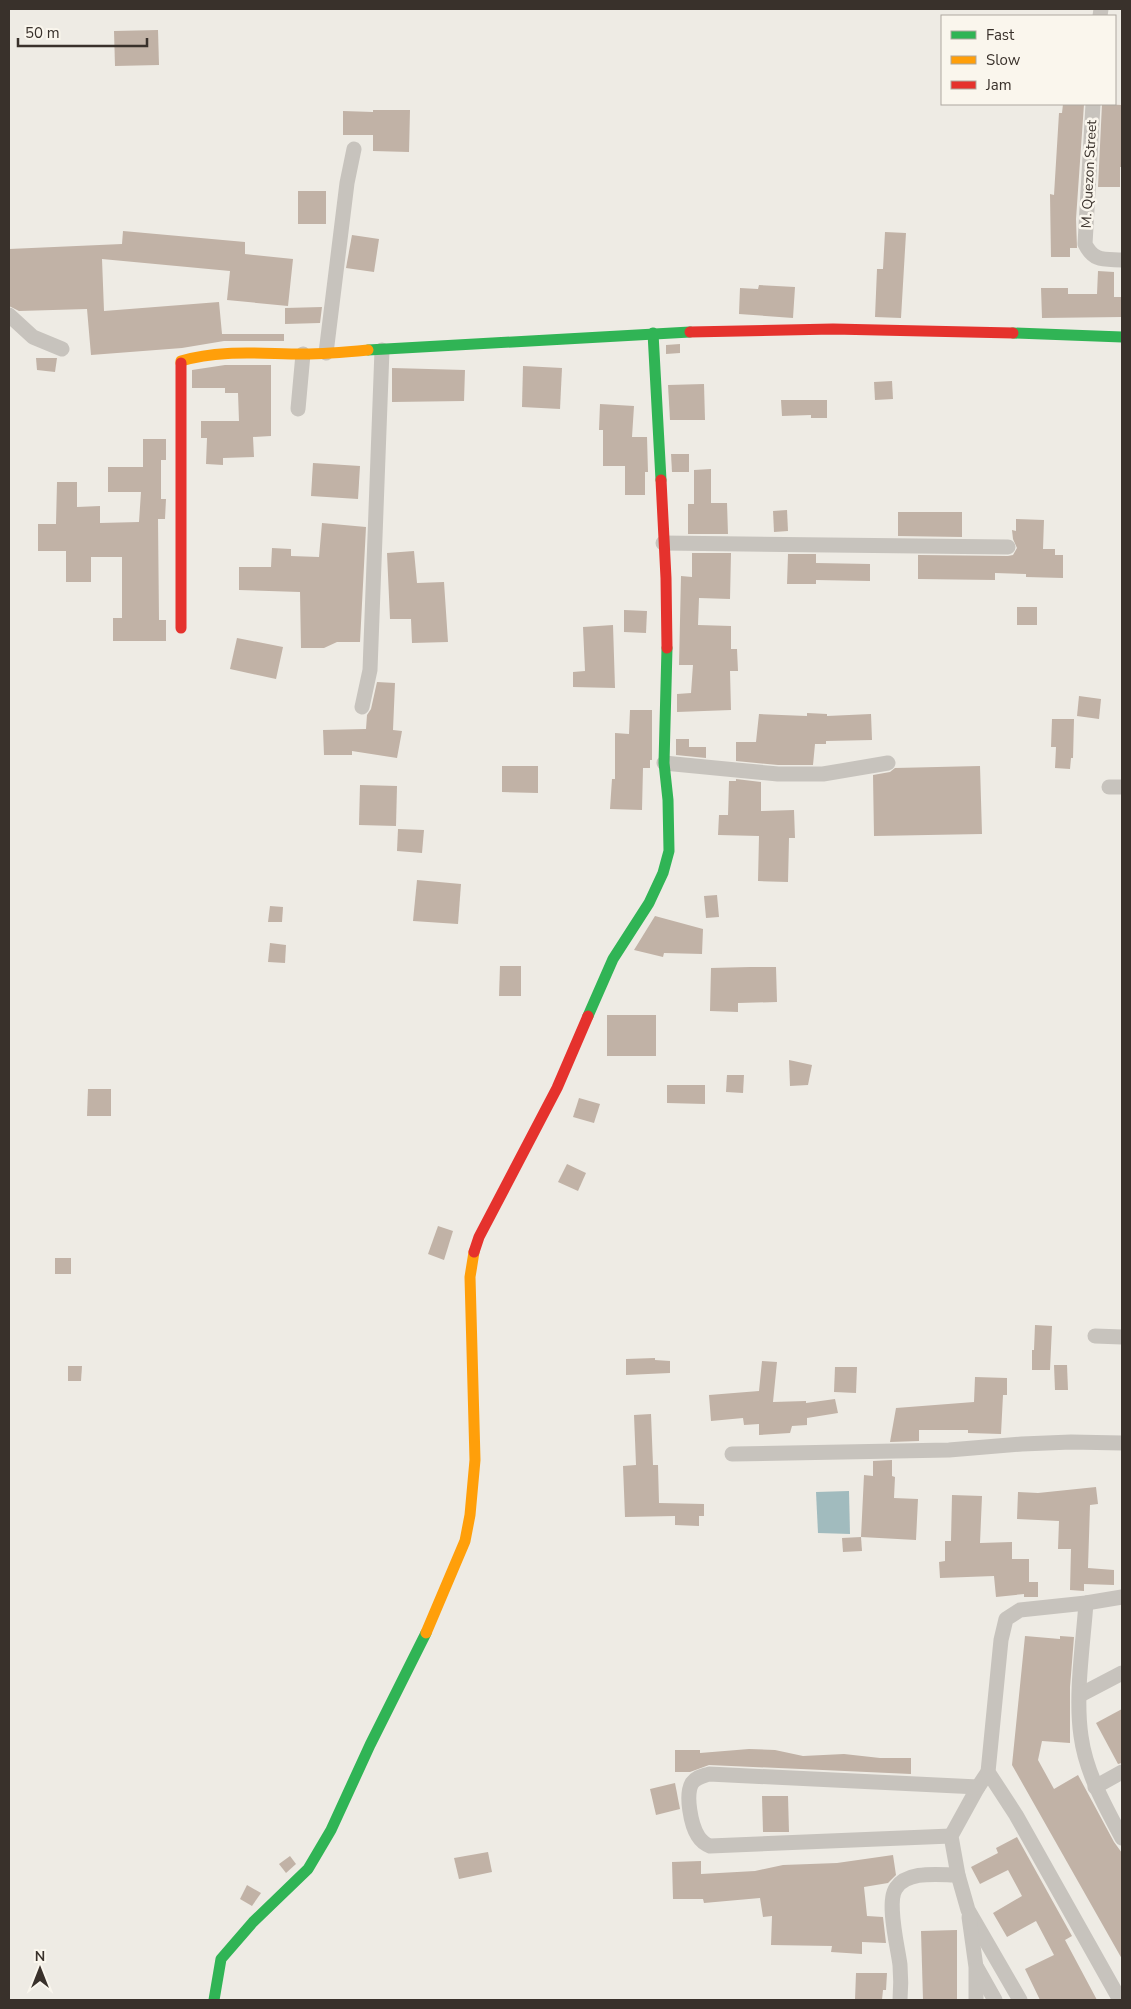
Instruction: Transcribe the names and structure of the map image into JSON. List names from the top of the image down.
{
  "streets": {
    "street": ["M. Quezon Street"]
  },
  "legend": ["Fast", "Slow", "Jam"],
  "scale_bar": "50 m",
  "north": "top"
}
